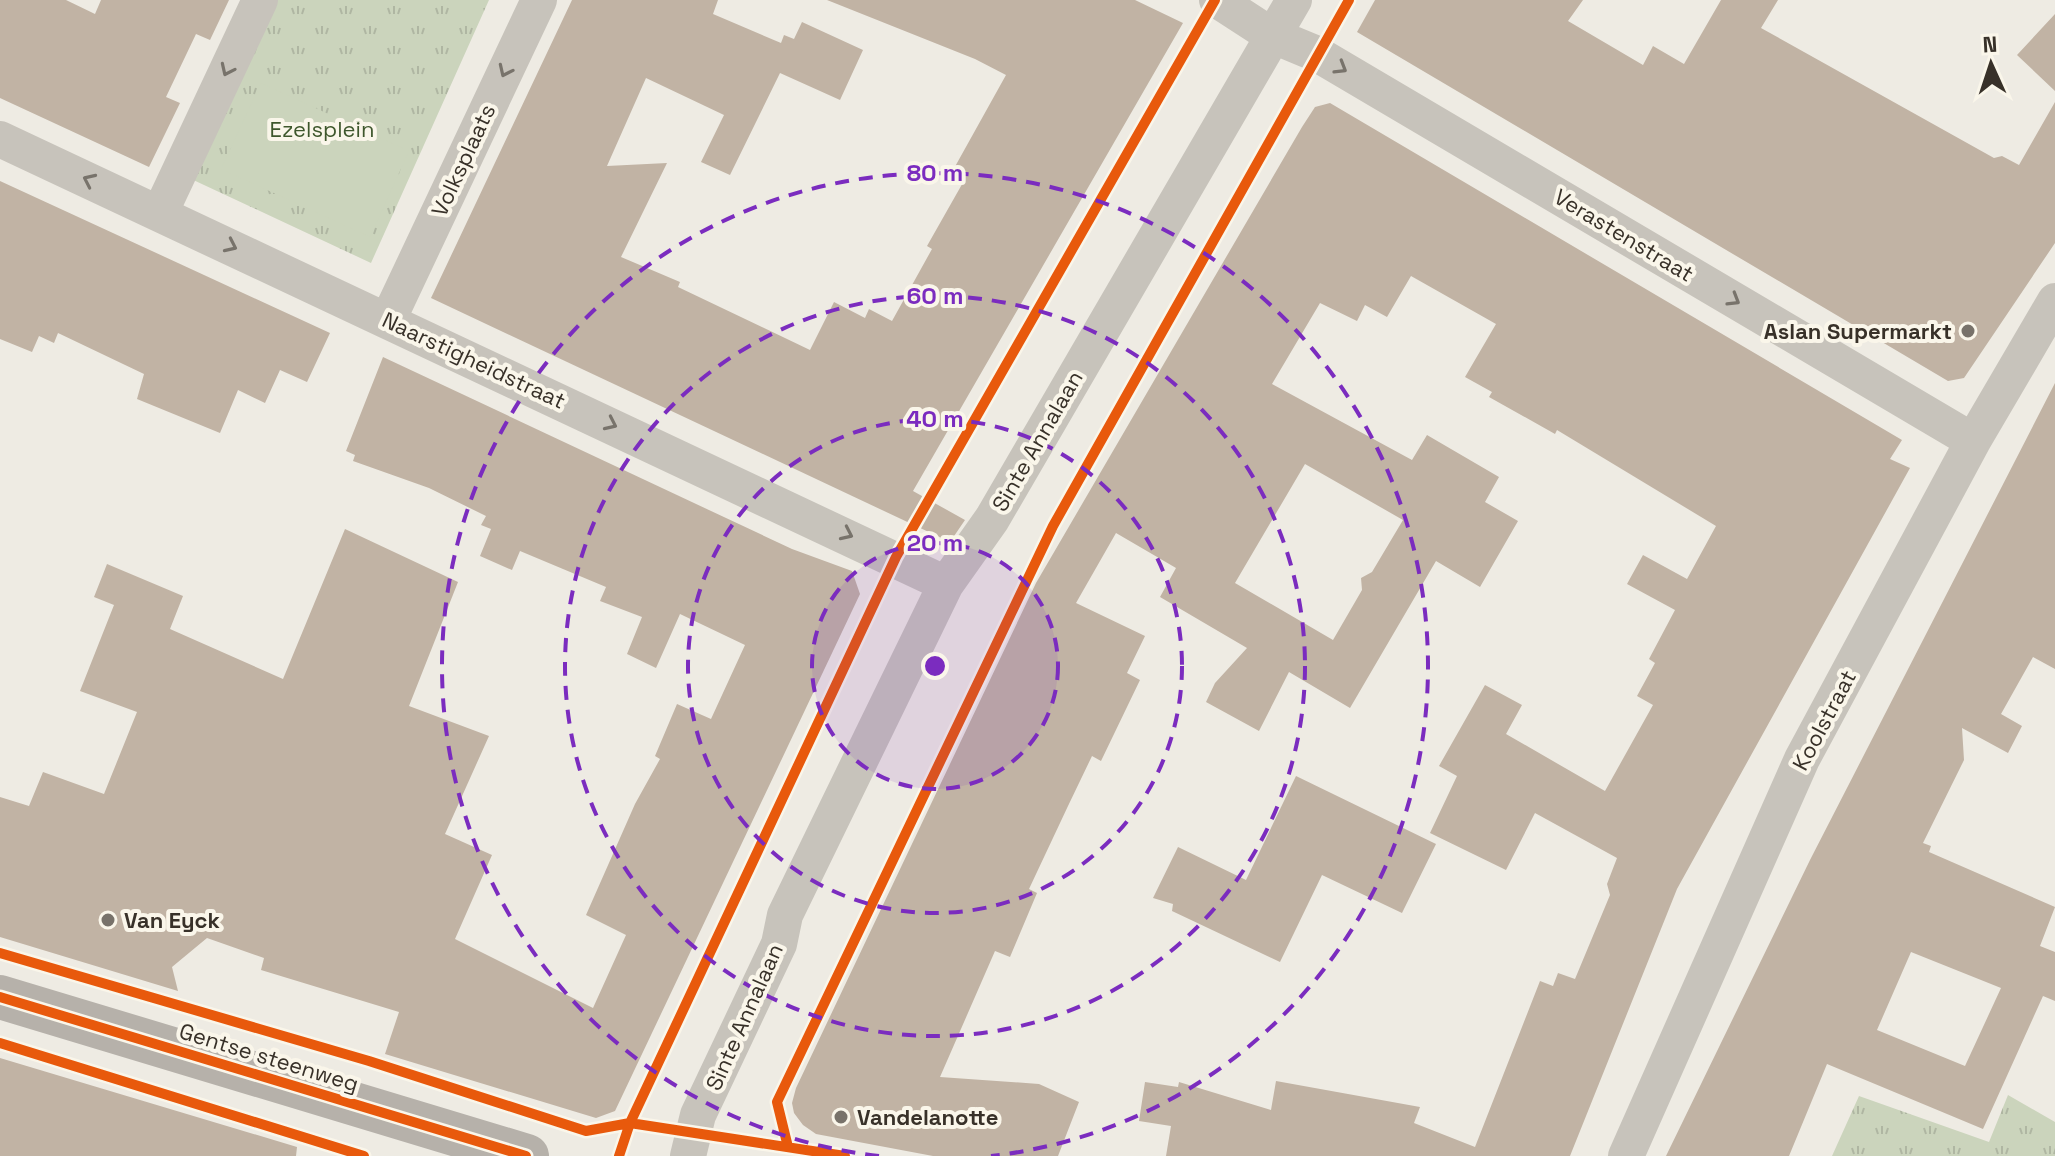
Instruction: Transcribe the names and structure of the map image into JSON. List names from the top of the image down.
{
  "streets": {
    "main road": ["Gentse steenweg"],
    "street": [
      "Volksplaats",
      "Verastenstraat",
      "Naarstigheidstraat",
      "Sinte Annalaan",
      "Koolstraat"
    ]
  },
  "crossings": [
    ["Volksplaats", "Naarstigheidstraat"],
    ["Verastenstraat", "Sinte Annalaan"],
    ["Verastenstraat", "Koolstraat"],
    ["Naarstigheidstraat", "Sinte Annalaan"]
  ],
  "one_way": ["Verastenstraat"],
  "parks": ["Ezelsplein"],
  "places": ["Aslan Supermarkt", "Van Eyck", "Vandelanotte"],
  "north": "top",
  "rings": [
    "80 m",
    "60 m",
    "40 m",
    "20 m"
  ]
}
